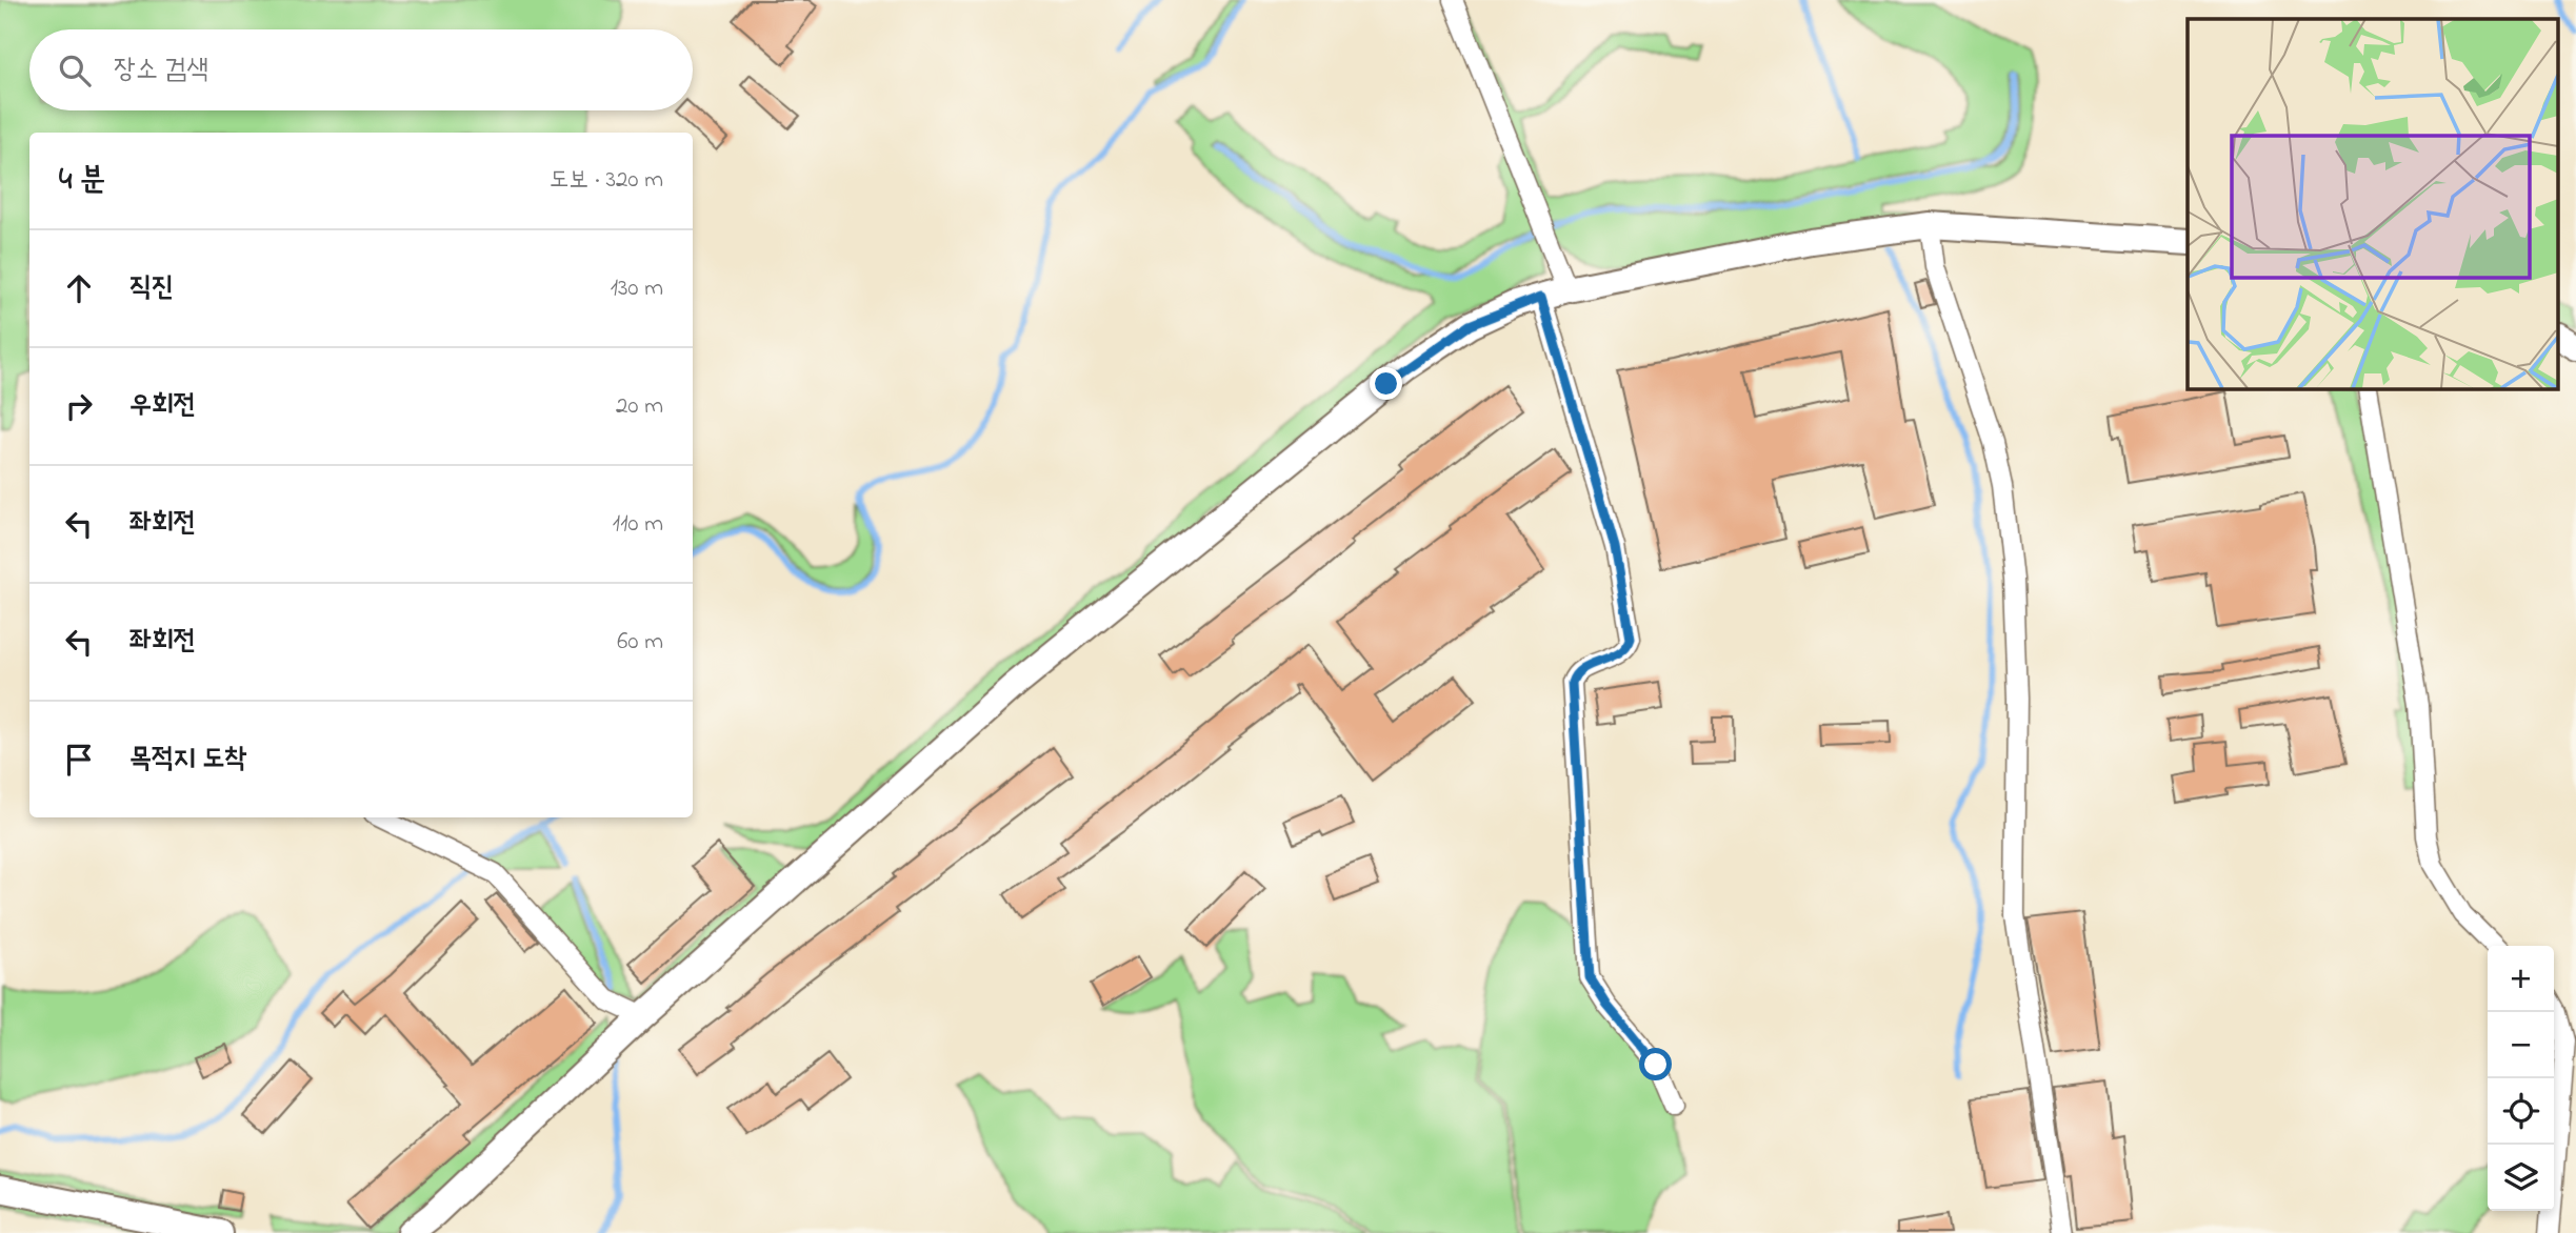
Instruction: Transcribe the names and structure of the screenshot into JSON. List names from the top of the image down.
{
  "page": {
    "search": "장소 검색",
    "heading": ["4 분", "도보 · 320 m"],
    "list": [
      ["직진", "130 m"],
      ["우회전", "20 m"],
      ["좌회전", "110 m"],
      ["좌회전", "60 m"],
      "목적지 도착"
    ],
    "map_buttons": ["+", "−"]
  }
}
